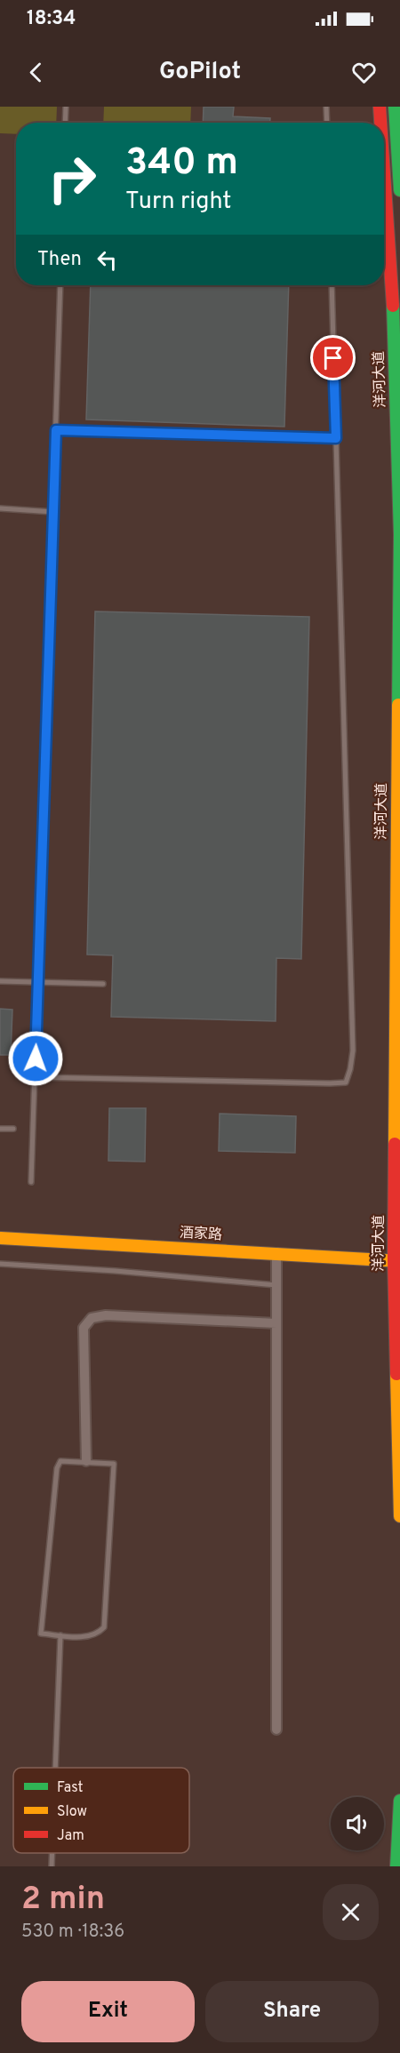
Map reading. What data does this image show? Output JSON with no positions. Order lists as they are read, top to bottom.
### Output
{
  "streets": {
    "main road": ["洋河大道", "酒家路"]
  },
  "crossings": [
    ["洋河大道", "酒家路"]
  ],
  "legend": ["Fast", "Slow", "Jam"],
  "page": {
    "status": "18:34",
    "header": "GoPilot",
    "turn": ["340 m", "Turn right"],
    "then": "Then",
    "heading": ["2 min", "530 m · 18:36"],
    "buttons": ["Exit", "Share"]
  }
}
